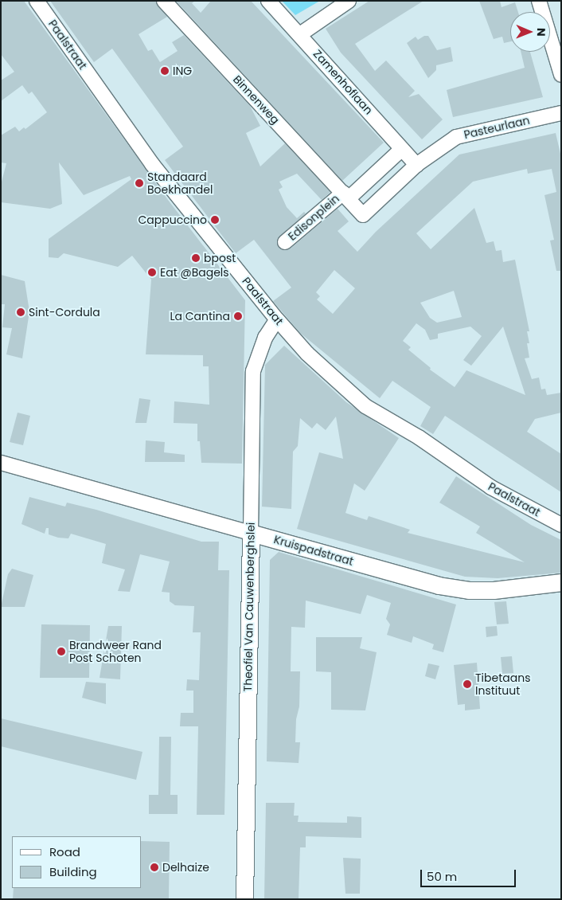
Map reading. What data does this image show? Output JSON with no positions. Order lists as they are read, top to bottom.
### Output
{
  "streets": {
    "street": [
      "Paalstraat",
      "Zamenhoflaan",
      "Binnenweg",
      "Pasteurlaan",
      "Edisonplein",
      "Kruispadstraat",
      "Theofiel Van Cauwenberghslei"
    ]
  },
  "crossings": [
    ["Paalstraat", "Theofiel Van Cauwenberghslei"],
    ["Zamenhoflaan", "Pasteurlaan"],
    ["Zamenhoflaan", "Edisonplein"],
    ["Binnenweg", "Edisonplein"],
    ["Pasteurlaan", "Edisonplein"],
    ["Kruispadstraat", "Theofiel Van Cauwenberghslei"]
  ],
  "places": [
    "ING",
    "Standaard Boekhandel",
    "Cappuccino",
    "bpost",
    "Eat @Bagels",
    "Sint-Cordula",
    "La Cantina",
    "Brandweer Rand Post Schoten",
    "Tibetaans Instituut",
    "Delhaize"
  ],
  "legend": ["Road", "Building"],
  "scale_bar": "50 m",
  "north": "right"
}
